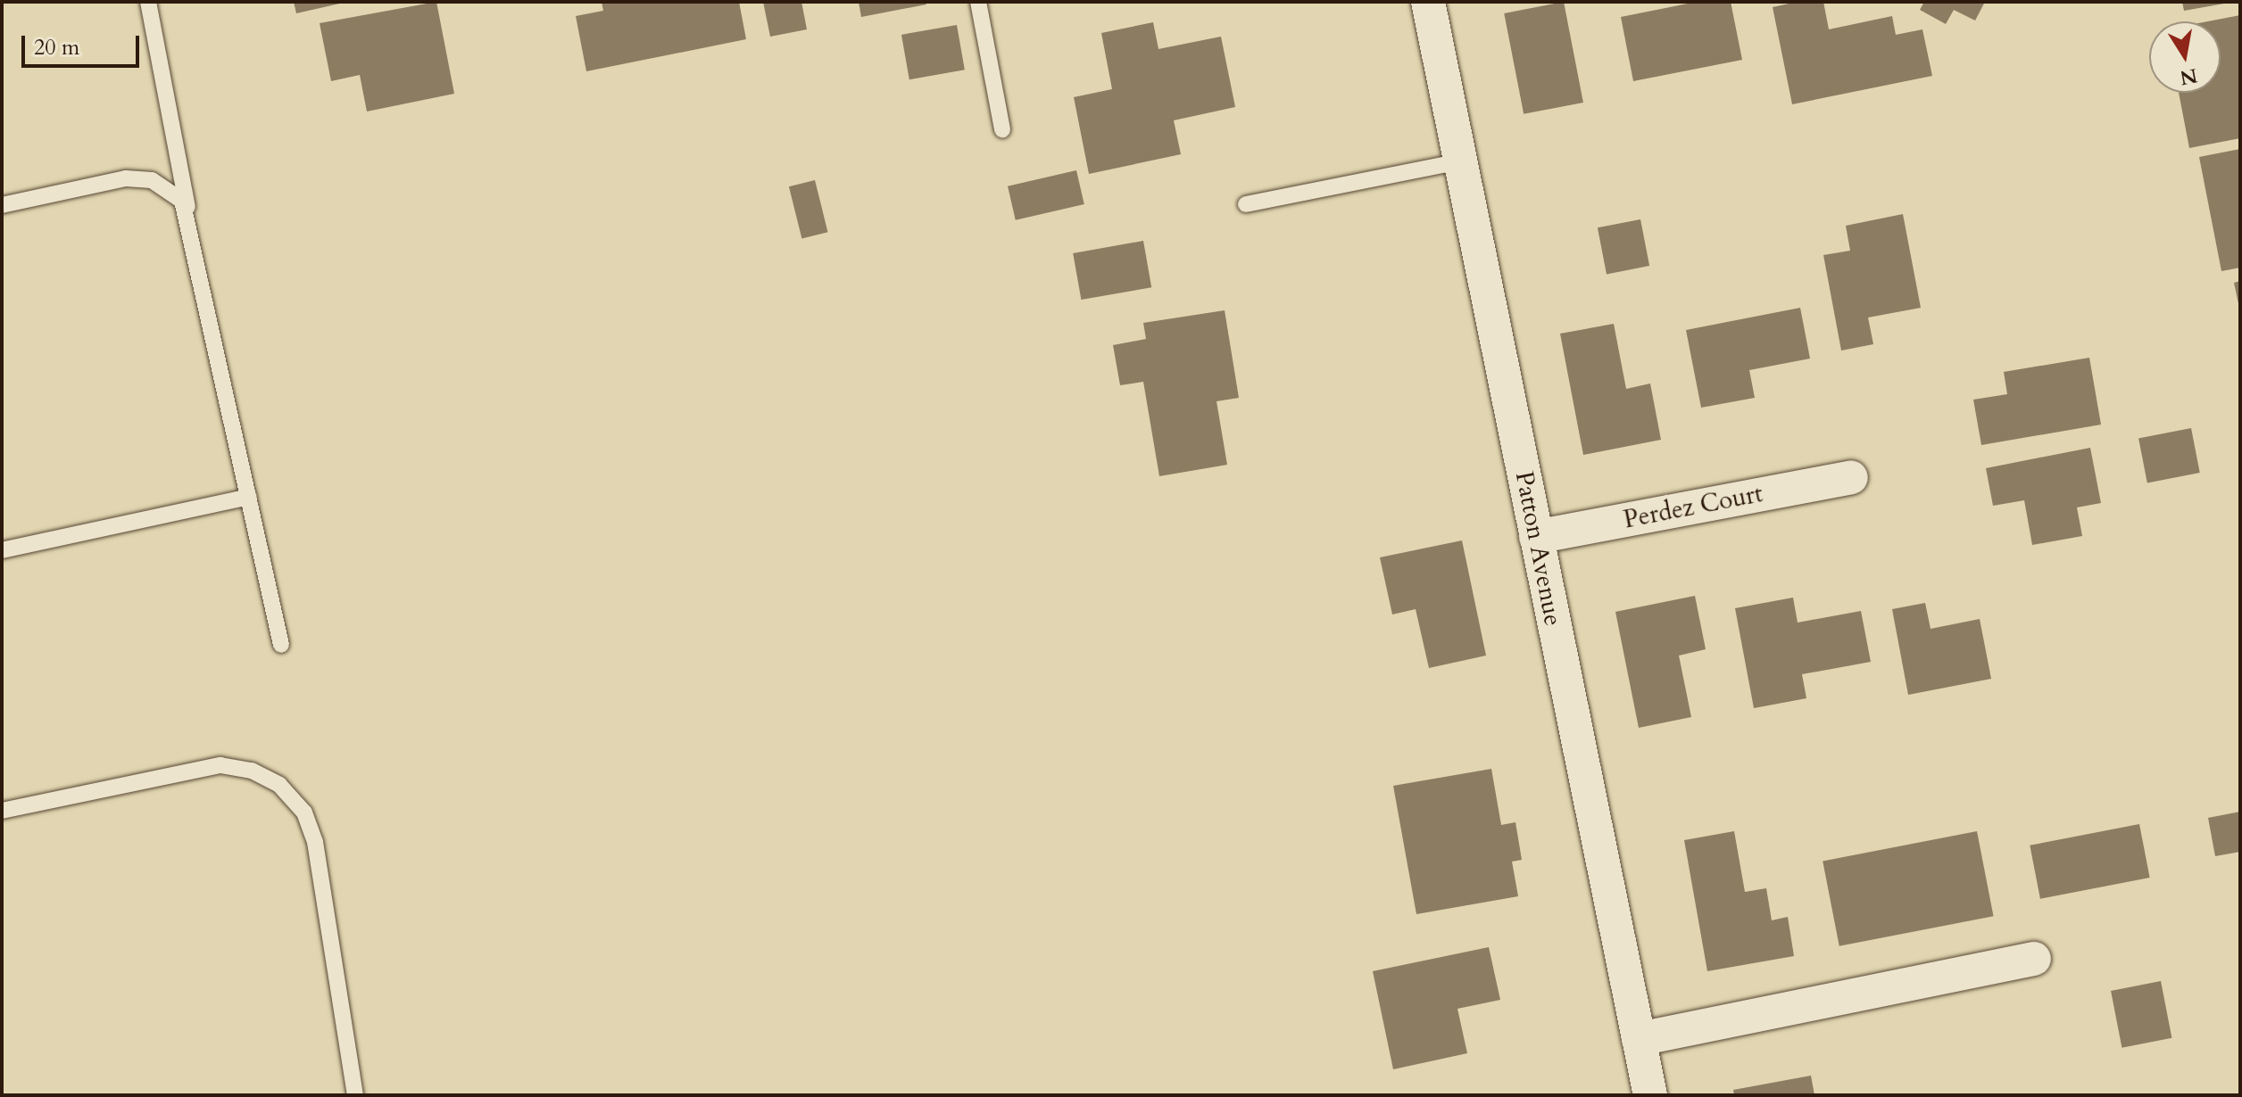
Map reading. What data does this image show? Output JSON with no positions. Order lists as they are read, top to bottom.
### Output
{
  "streets": {
    "street": ["Perdez Court", "Patton Avenue"]
  },
  "crossings": [
    ["Perdez Court", "Patton Avenue"]
  ],
  "scale_bar": "20 m",
  "north": "bottom"
}
